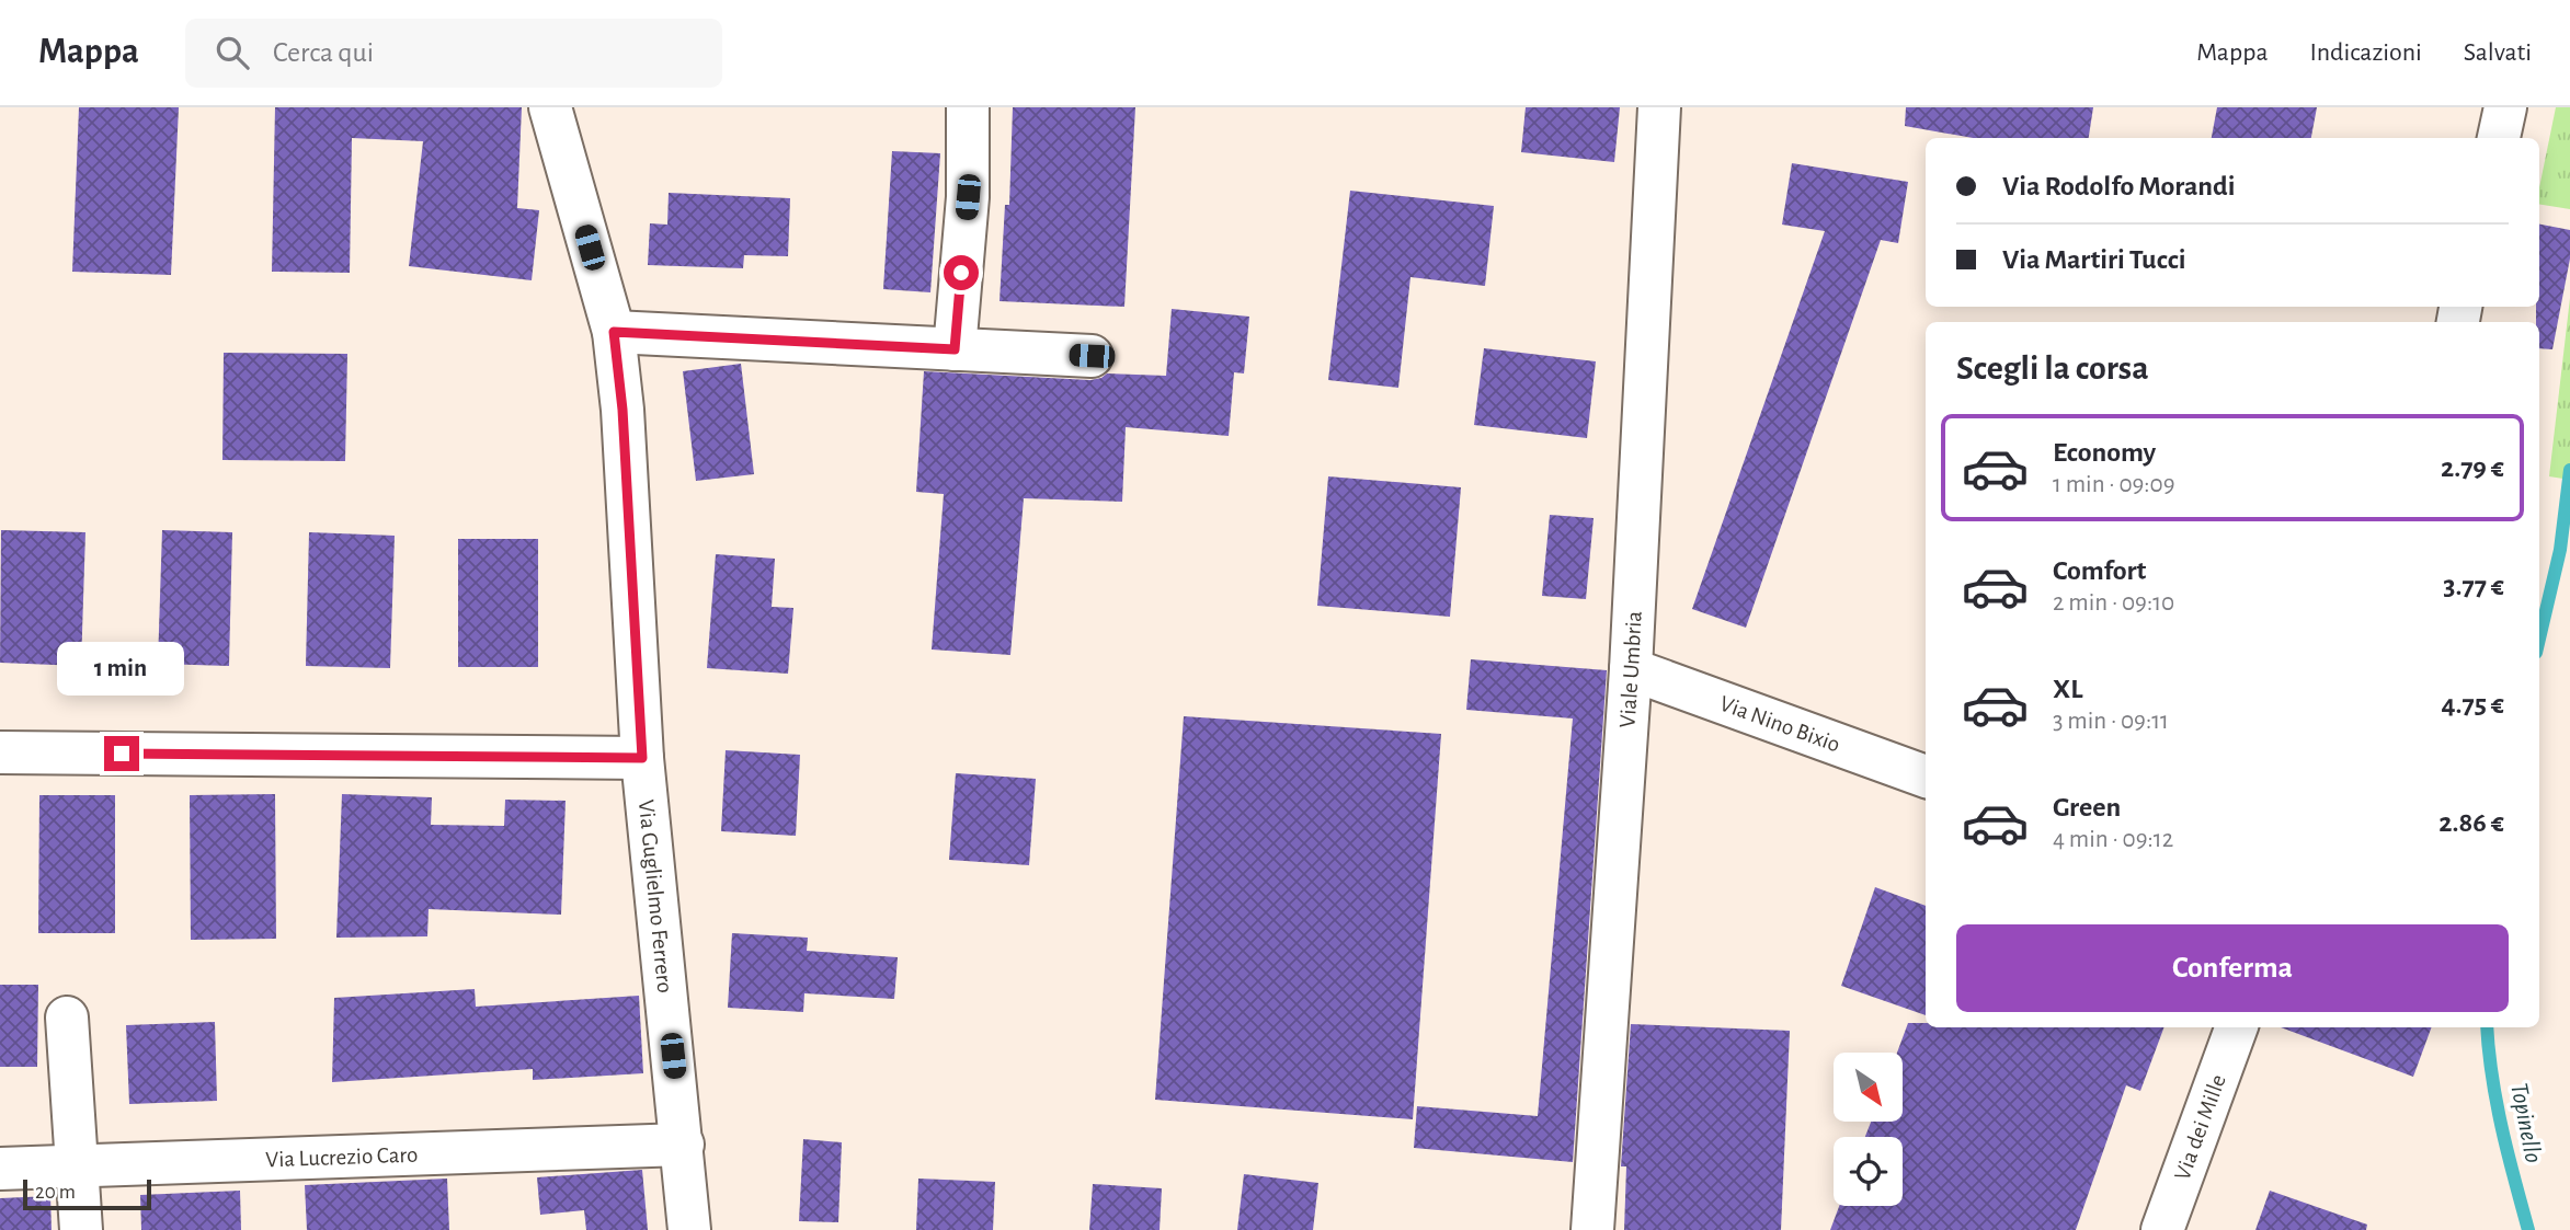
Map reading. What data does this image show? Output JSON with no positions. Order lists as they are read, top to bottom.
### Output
{
  "streets": {
    "street": [
      "Viale Umbria",
      "Via Nino Bixio",
      "Via Guglielmo Ferrero",
      "Via dei Mille",
      "Via Lucrezio Caro"
    ]
  },
  "crossings": [
    ["Viale Umbria", "Via Nino Bixio"],
    ["Via Guglielmo Ferrero", "Via Lucrezio Caro"]
  ],
  "water": ["Topinello"],
  "scale_bar": "20 m",
  "north": "bottom right",
  "page": {
    "header": "Mappa",
    "search": "Cerca qui",
    "nav": ["Mappa", "Indicazioni", "Salvati"],
    "banner": ["Via Rodolfo Morandi", "Via Martiri Tucci"],
    "heading": "Scegli la corsa",
    "list": [
      {
        "name": "Economy",
        "note": "1 min · 09:09",
        "value": "2.79 €"
      },
      {
        "name": "Comfort",
        "note": "2 min · 09:10",
        "value": "3.77 €"
      },
      {
        "name": "XL",
        "note": "3 min · 09:11",
        "value": "4.75 €"
      },
      {
        "name": "Green",
        "note": "4 min · 09:12",
        "value": "2.86 €"
      }
    ],
    "bubble": "1 min",
    "buttons": "Conferma",
    "scale": "20 m"
  }
}
